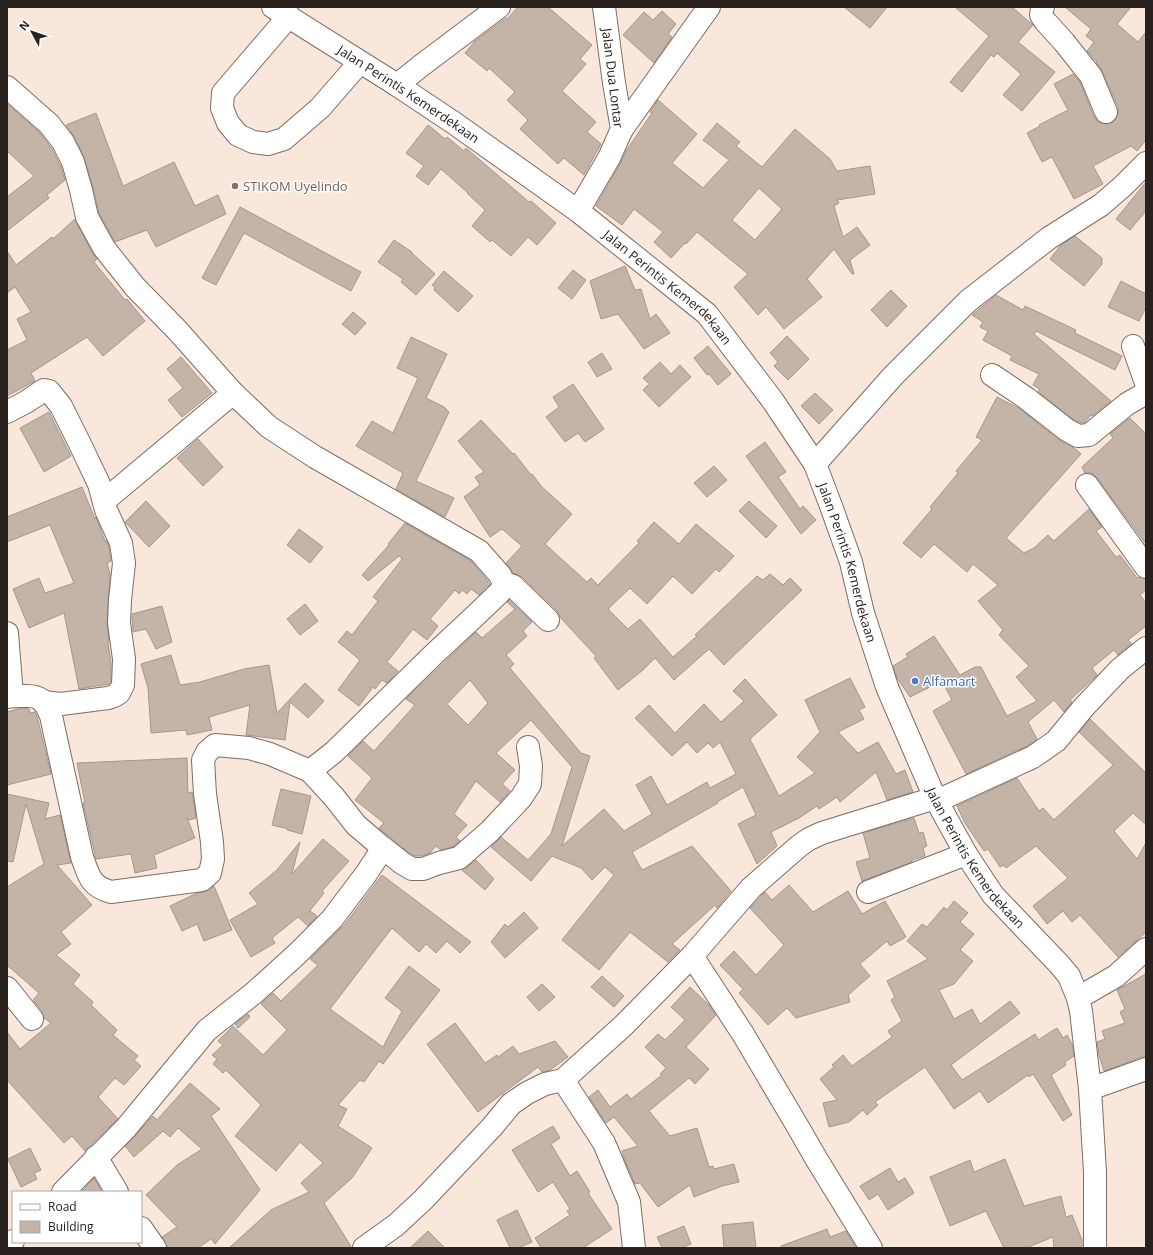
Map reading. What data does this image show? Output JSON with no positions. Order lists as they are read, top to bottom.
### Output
{
  "streets": {
    "street": ["Jalan Dua Lontar", "Jalan Perintis Kemerdekaan"]
  },
  "crossings": [
    ["Jalan Dua Lontar", "Jalan Perintis Kemerdekaan"]
  ],
  "places": ["STIKOM Uyelindo", "Alfamart"],
  "legend": ["Road", "Building"],
  "north": "top left"
}
